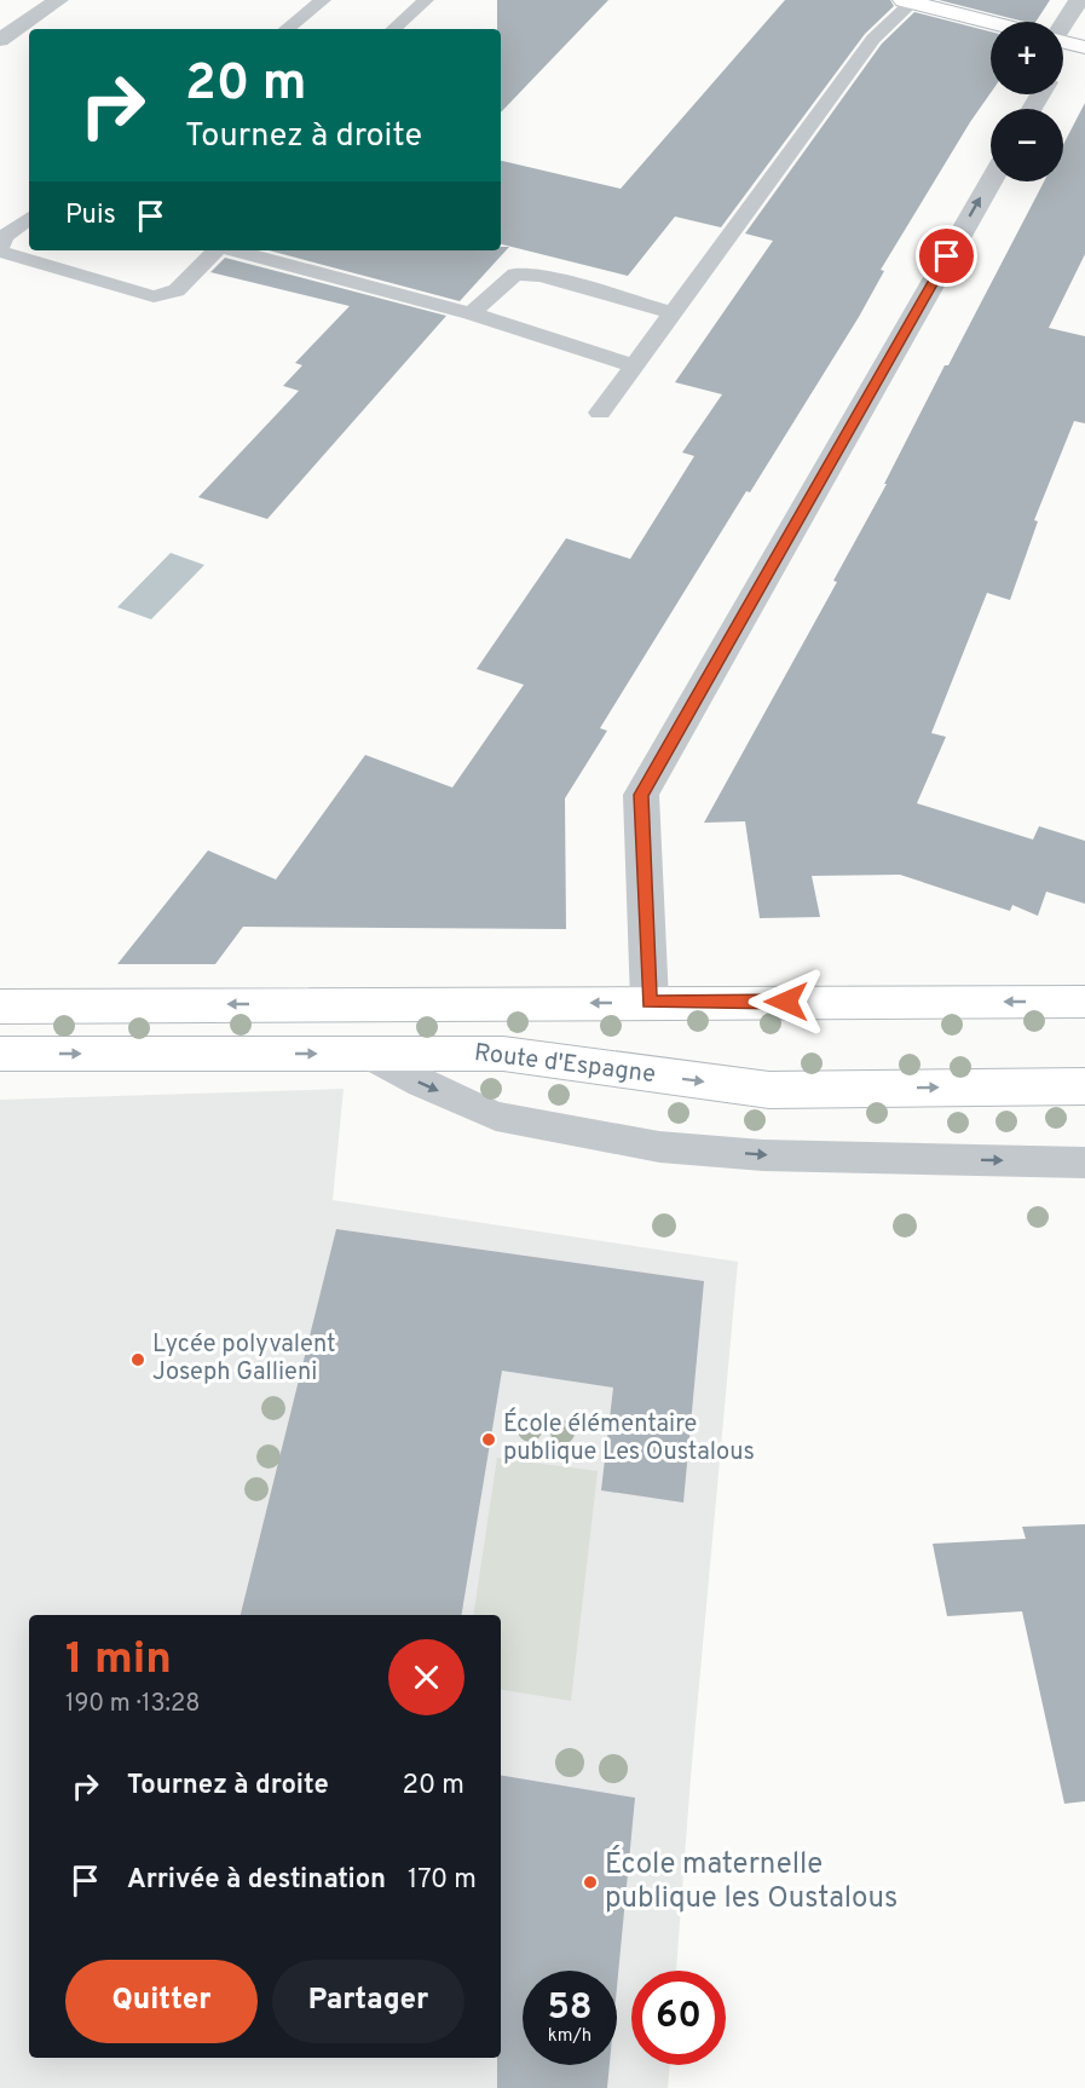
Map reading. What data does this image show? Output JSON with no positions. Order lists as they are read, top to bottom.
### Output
{
  "streets": {
    "main road": ["Route d'Espagne"]
  },
  "places": ["Lycée polyvalent Joseph Gallieni", "École élémentaire publique Les Oustalous", "École maternelle publique les Oustalous"],
  "page": {
    "map_buttons": ["+", "−"],
    "turn": ["20 m", "Tournez à droite"],
    "then": "Puis",
    "heading": ["1 min", "190 m · 13:28"],
    "list": [
      {
        "name": "Tournez à droite",
        "value": "20 m"
      },
      {
        "name": "Arrivée à destination",
        "value": "170 m"
      }
    ],
    "buttons": ["Quitter", "Partager"],
    "speed": "58 km/h",
    "limit": "60"
  }
}
